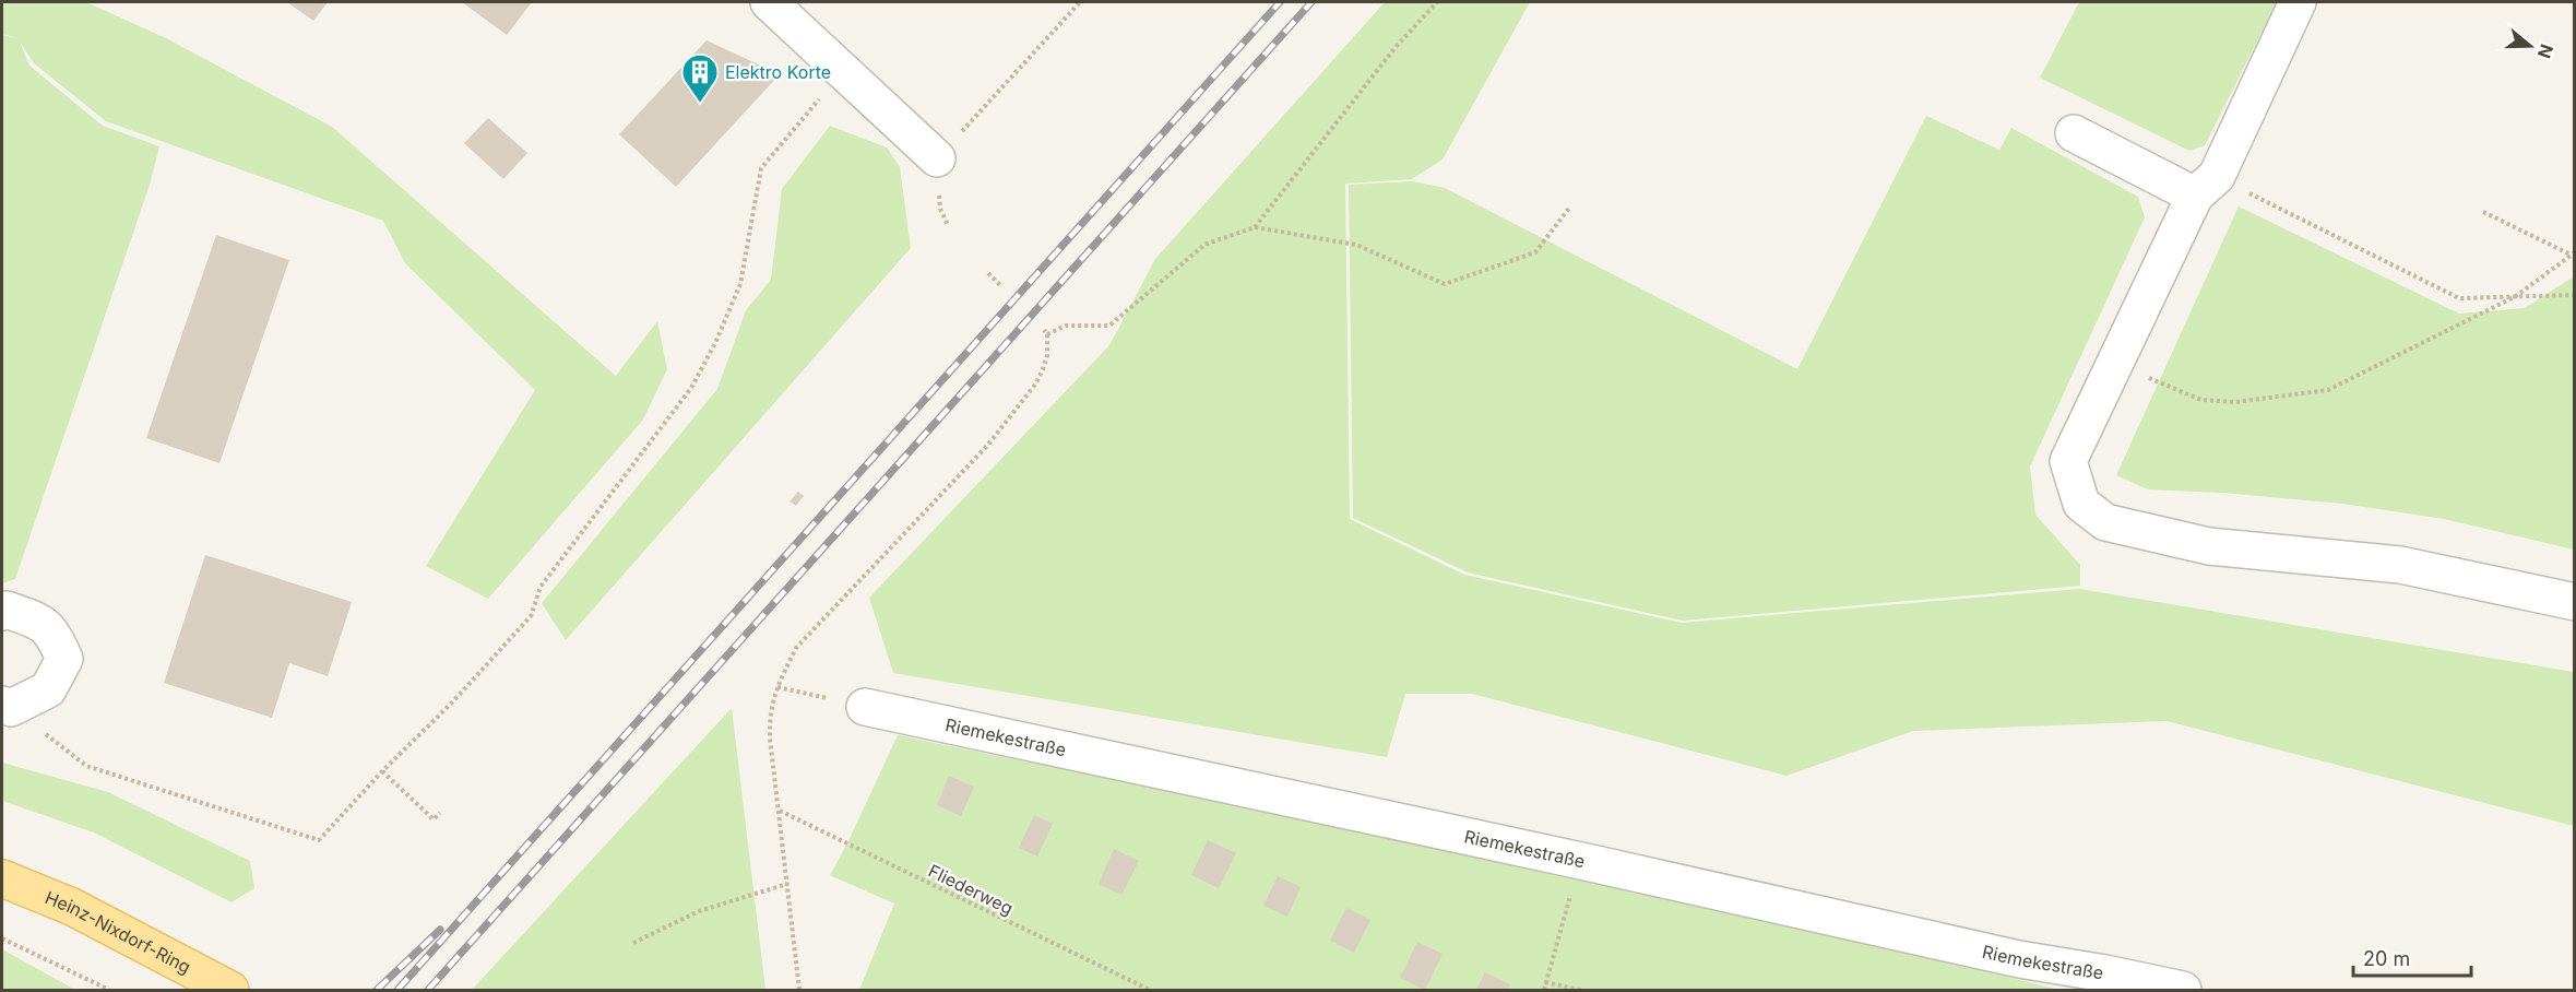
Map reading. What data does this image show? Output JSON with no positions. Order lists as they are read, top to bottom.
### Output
{
  "streets": {
    "main road": ["Heinz-Nixdorf-Ring"],
    "street": ["Riemekestraße"],
    "path": ["Fliederweg"]
  },
  "places": {
    "building": ["Elektro Korte"]
  },
  "scale_bar": "20 m",
  "north": "right"
}
